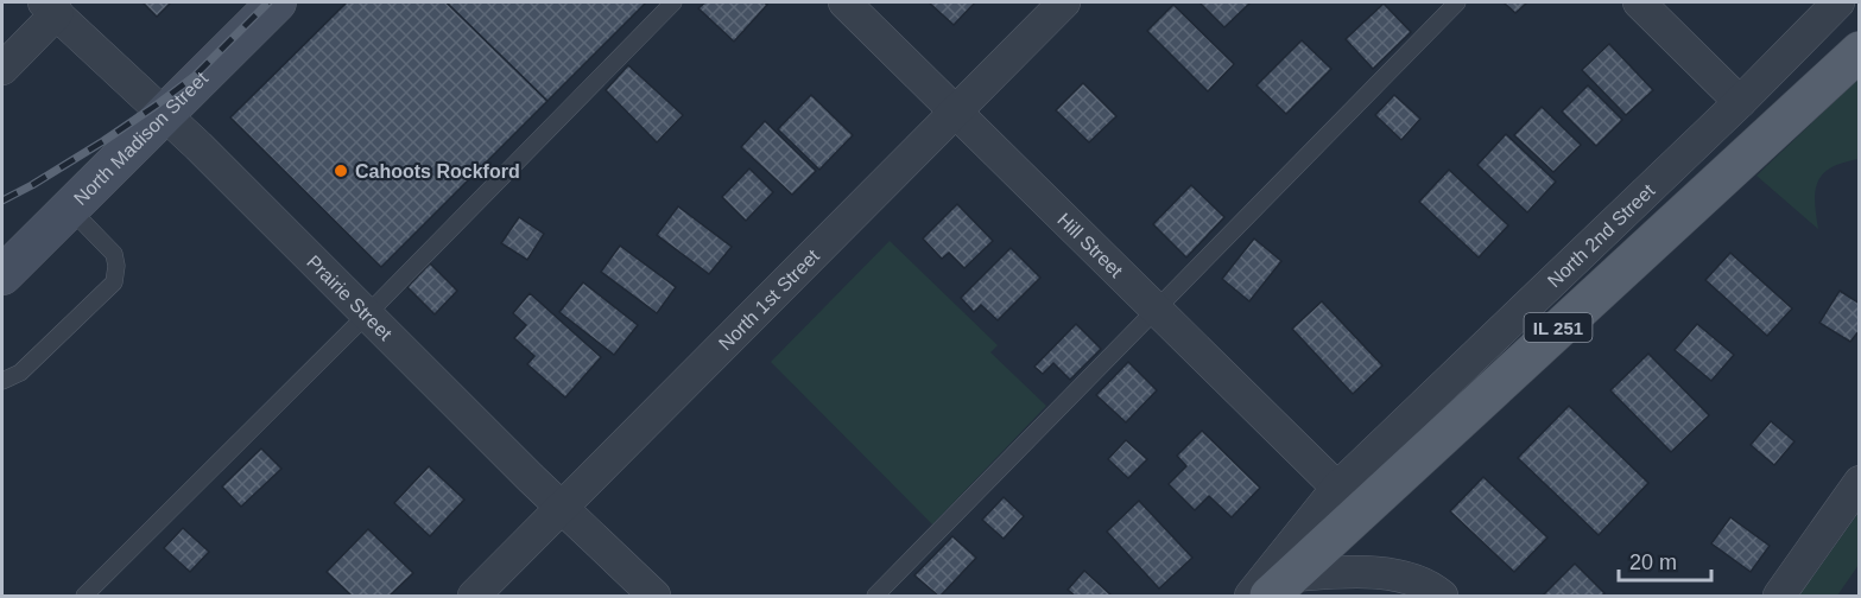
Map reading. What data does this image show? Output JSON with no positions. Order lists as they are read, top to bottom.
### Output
{
  "streets": {
    "main road": ["North 2nd Street", "IL 251"],
    "street": [
      "North Madison Street",
      "Hill Street",
      "Prairie Street",
      "North 1st Street"
    ]
  },
  "crossings": [
    ["North Madison Street", "Prairie Street"],
    ["North 2nd Street", "Hill Street"],
    ["Hill Street", "North 1st Street"],
    ["Prairie Street", "North 1st Street"]
  ],
  "places": ["Cahoots Rockford"],
  "scale_bar": "20 m"
}
